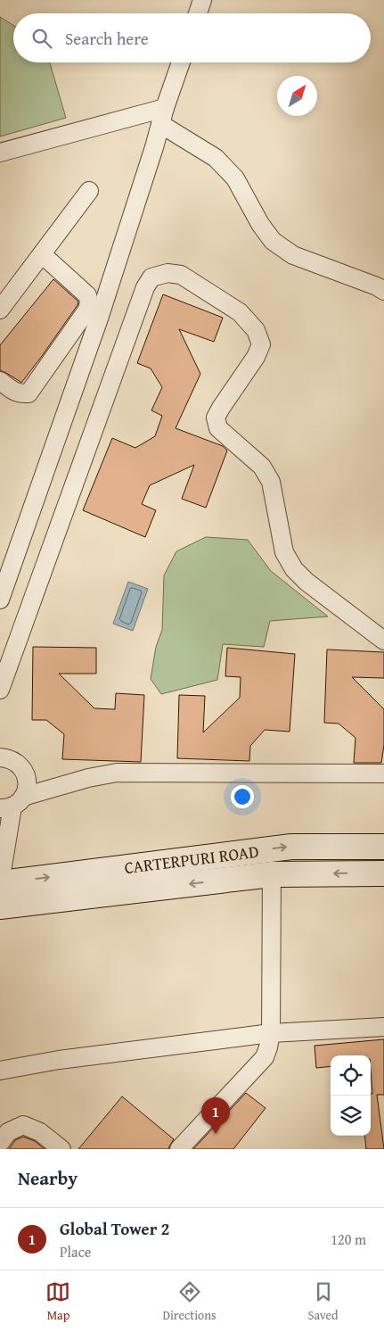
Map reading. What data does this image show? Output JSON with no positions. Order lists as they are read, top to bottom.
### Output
{
  "streets": {
    "main road": ["CARTERPURI ROAD"]
  },
  "north": "top right",
  "page": {
    "search": "Search here",
    "pins": "1",
    "heading": "Nearby",
    "list": [
      {
        "mark": "1",
        "name": "Global Tower 2",
        "note": "Place",
        "value": "120 m"
      }
    ],
    "nav": ["Map", "Directions", "Saved"]
  }
}
